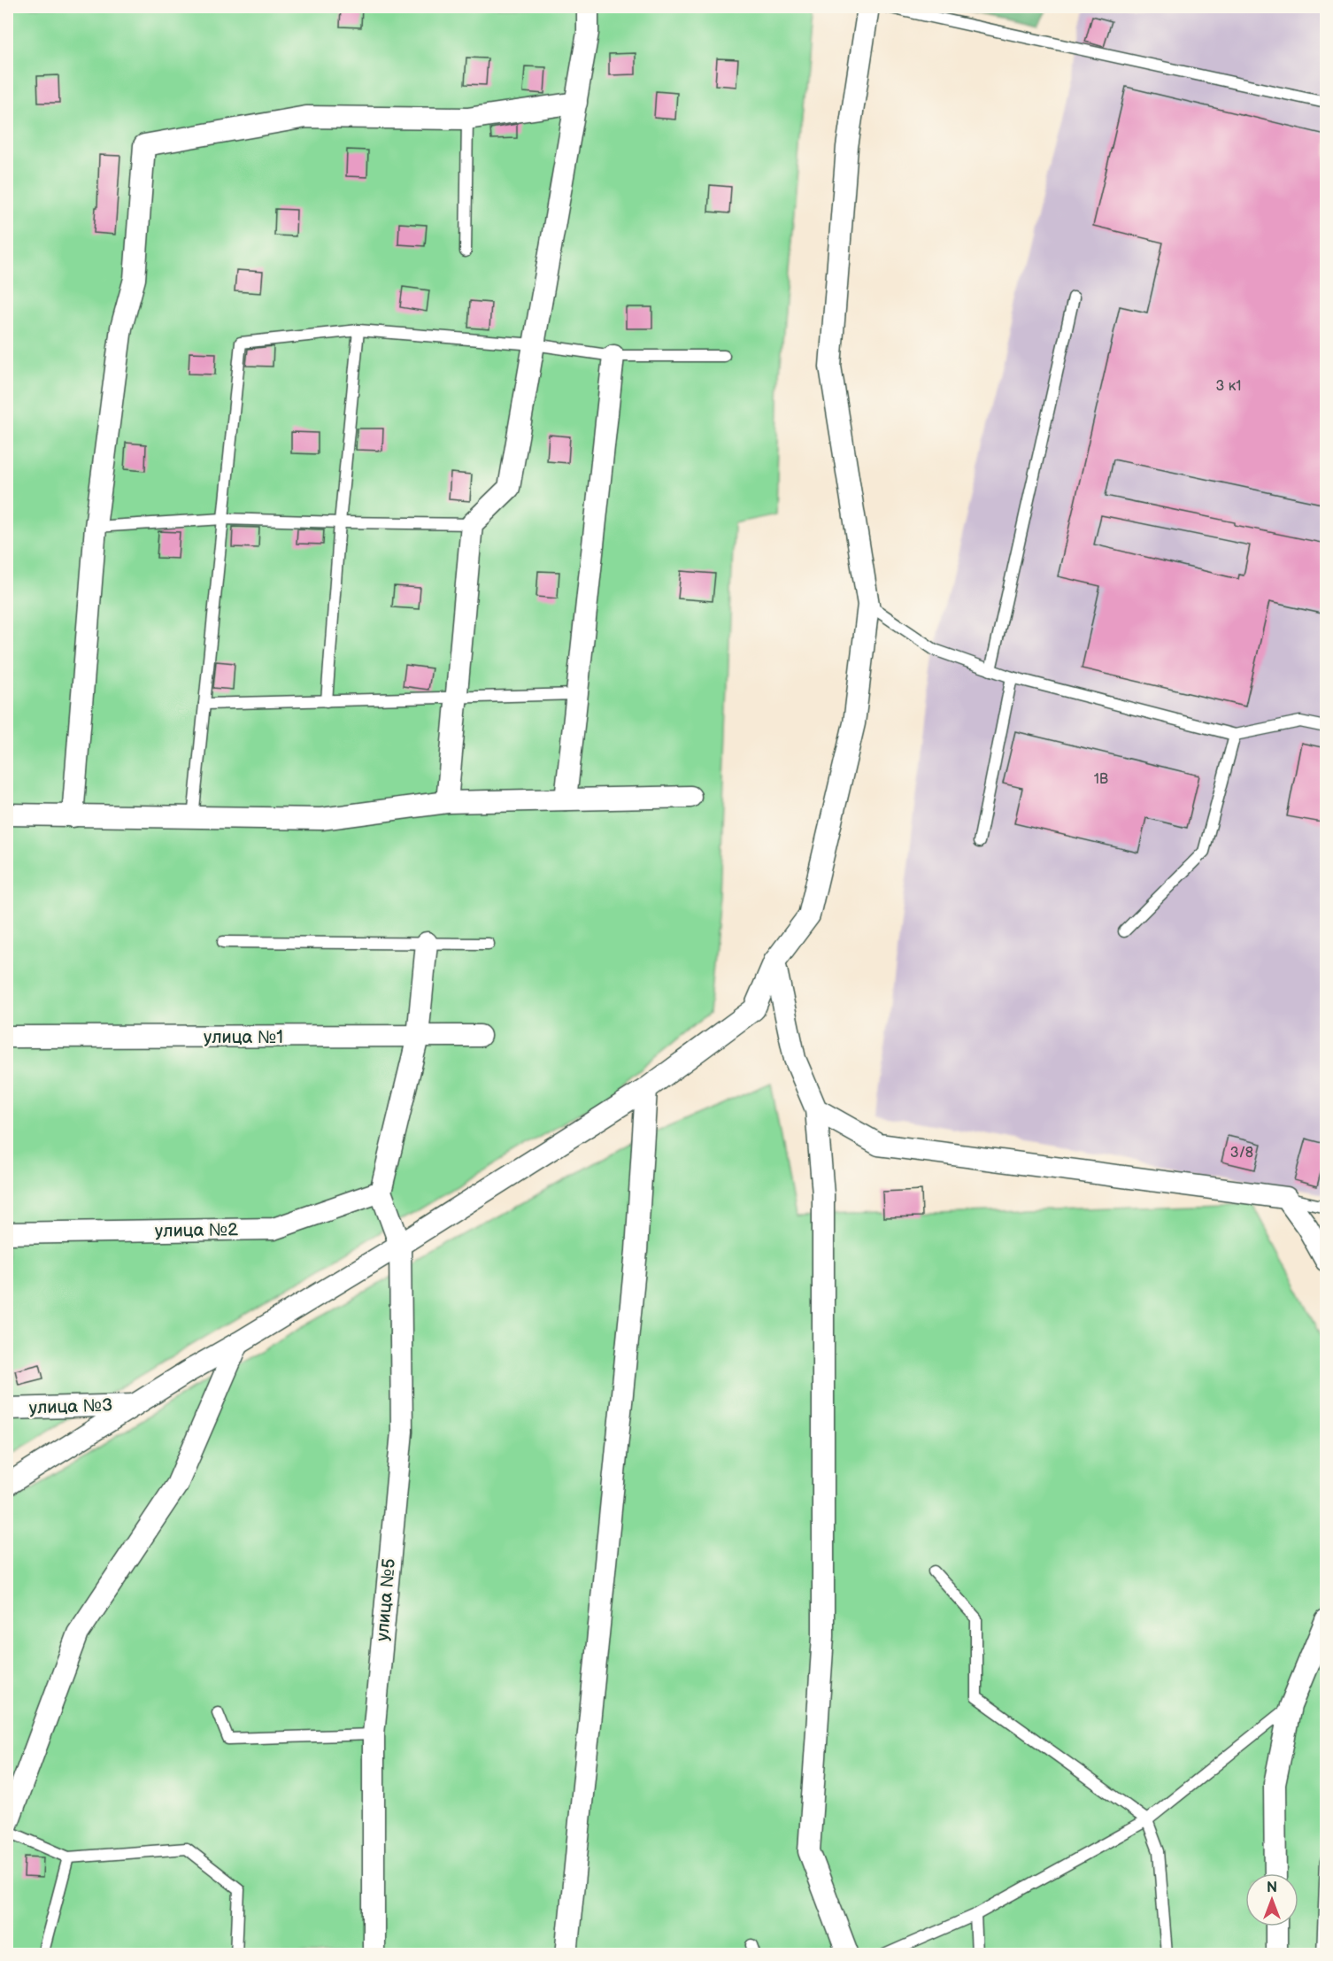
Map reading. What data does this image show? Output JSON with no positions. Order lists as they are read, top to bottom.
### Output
{
  "streets": {
    "street": [
      "улица №1",
      "улица №2",
      "улица №3",
      "улица №5"
    ]
  },
  "house_numbers": ["3 к1", "1В", "3/8"],
  "north": "top"
}
